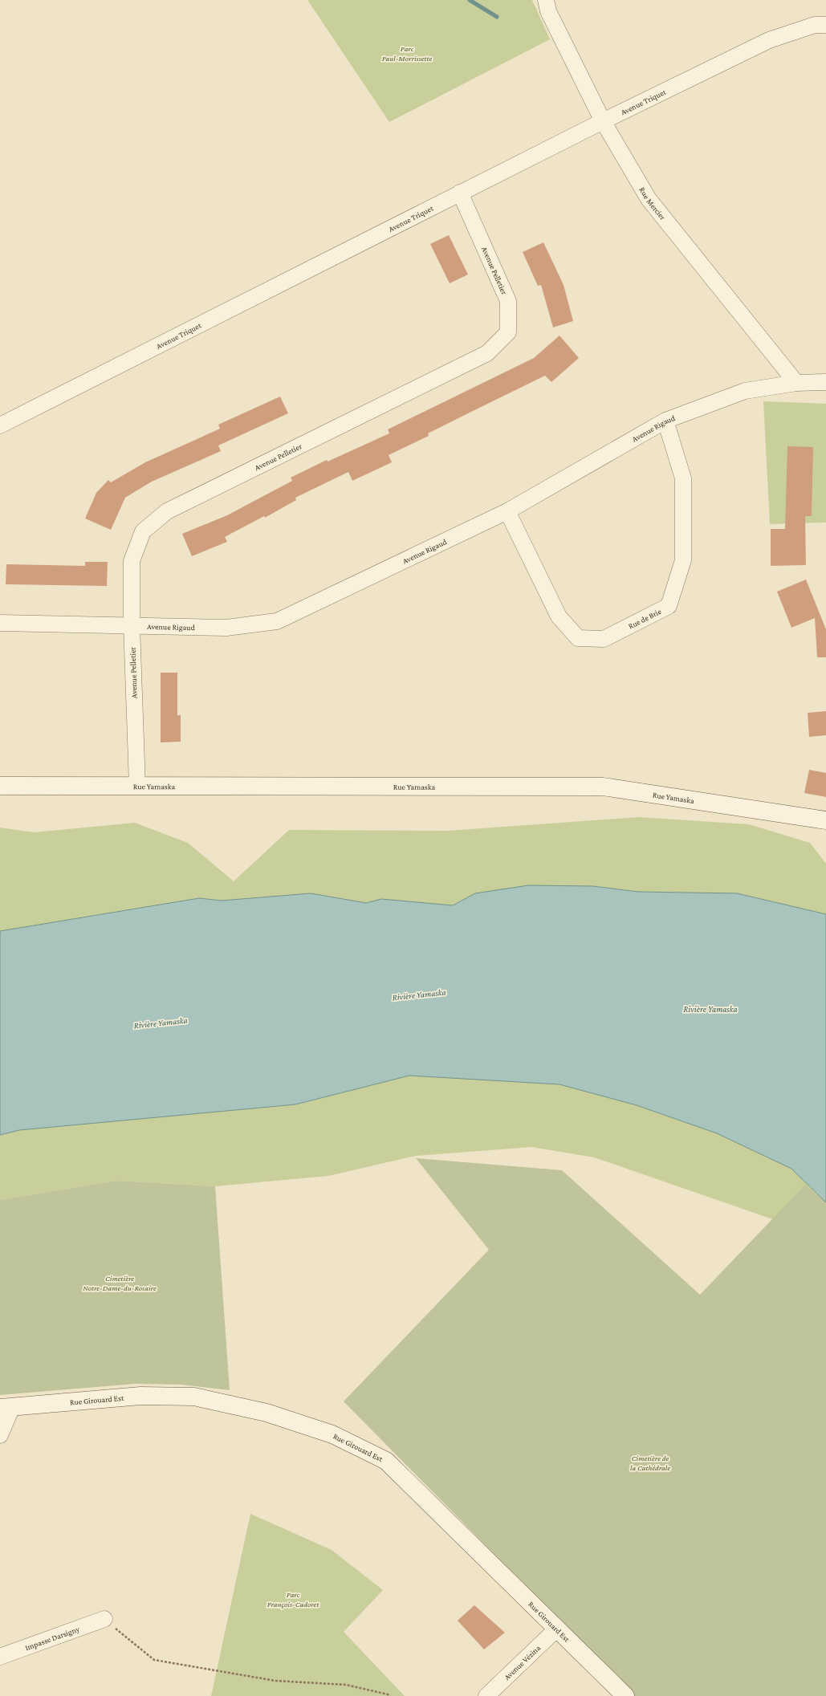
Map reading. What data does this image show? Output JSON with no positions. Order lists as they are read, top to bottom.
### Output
{
  "streets": {
    "street": [
      "Avenue Triquet",
      "Rue Mercier",
      "Avenue Pelletier",
      "Avenue Rigaud",
      "Rue de Brie",
      "Rue Yamaska",
      "Rue Girouard Est",
      "Impasse Darsigny",
      "Avenue Vézina"
    ]
  },
  "crossings": [
    ["Avenue Triquet", "Rue Mercier"],
    ["Avenue Triquet", "Avenue Pelletier"],
    ["Rue Mercier", "Avenue Rigaud"],
    ["Avenue Pelletier", "Avenue Rigaud"],
    ["Avenue Pelletier", "Rue Yamaska"],
    ["Avenue Rigaud", "Rue de Brie"],
    ["Rue Girouard Est", "Avenue Vézina"]
  ],
  "water": ["Rivière Yamaska"],
  "parks": [
    "Parc Paul-Morrissette",
    "Cimetière Notre-Dame-du-Rosaire",
    "Cimetière de la Cathédrale",
    "Parc François-Cadoret"
  ]
}
